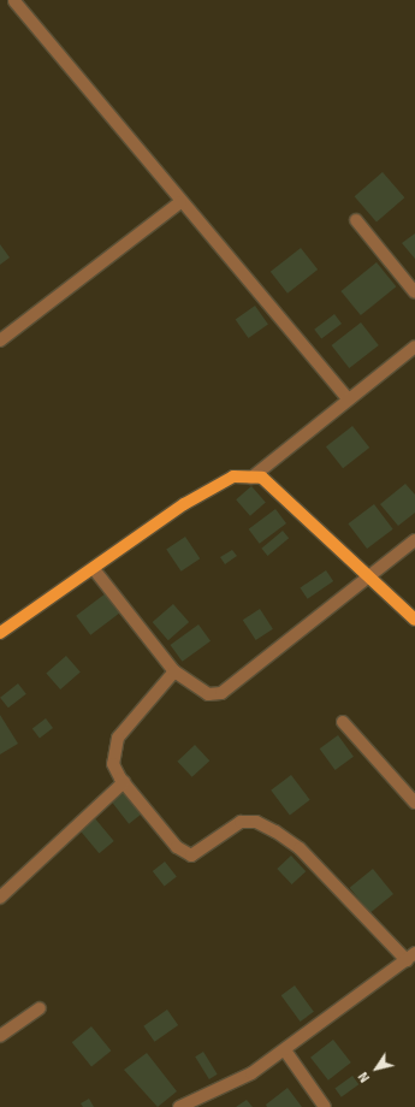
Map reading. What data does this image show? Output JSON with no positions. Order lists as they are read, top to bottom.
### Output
{
  "north": "bottom left"
}
